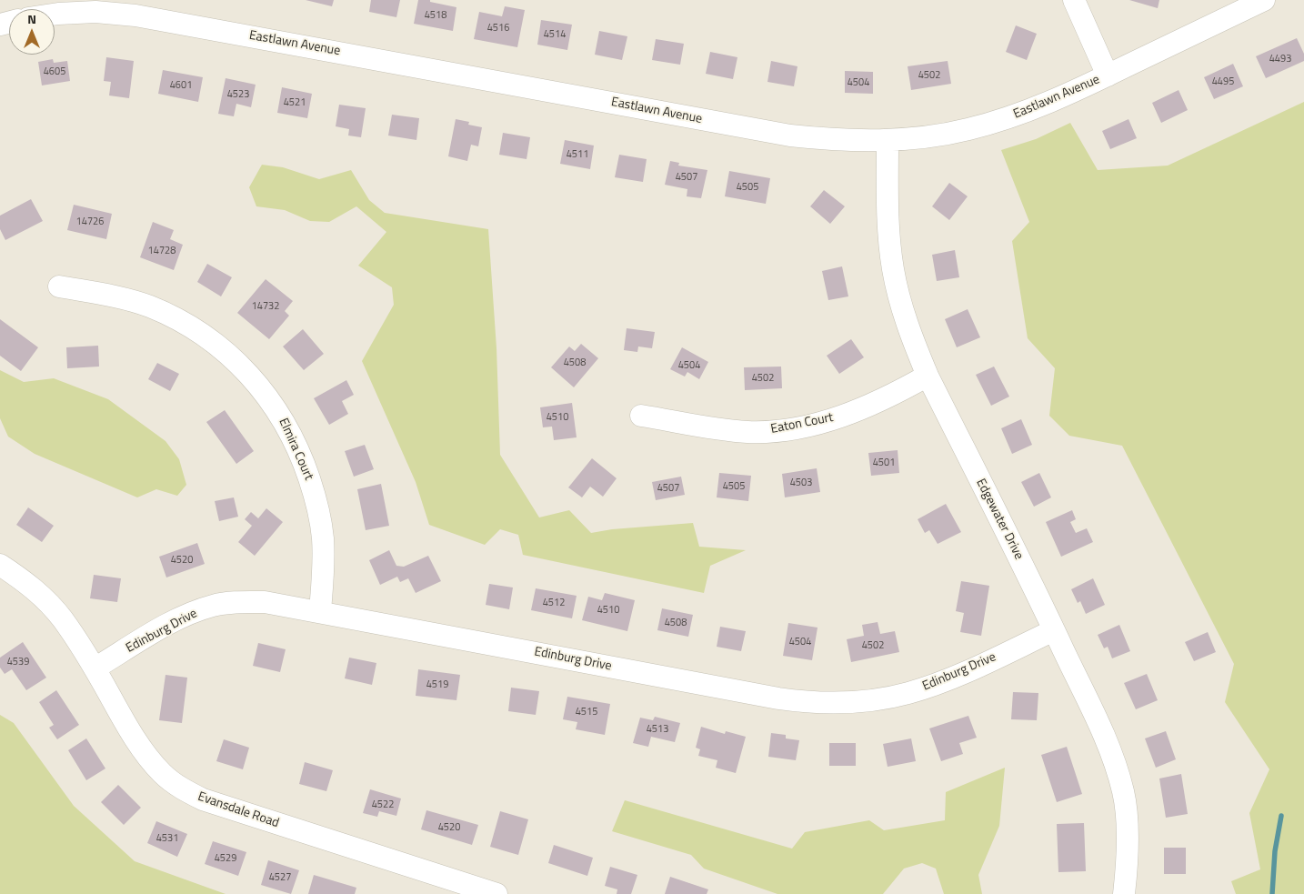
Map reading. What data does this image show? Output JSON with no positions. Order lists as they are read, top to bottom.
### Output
{
  "streets": {
    "street": [
      "Eastlawn Avenue",
      "Eaton Court",
      "Elmira Court",
      "Edgewater Drive",
      "Edinburg Drive",
      "Evansdale Road"
    ]
  },
  "crossings": [
    ["Eastlawn Avenue", "Edgewater Drive"],
    ["Eaton Court", "Edgewater Drive"],
    ["Elmira Court", "Edinburg Drive"],
    ["Edgewater Drive", "Edinburg Drive"],
    ["Edinburg Drive", "Evansdale Road"]
  ],
  "house_numbers": [
    "4518",
    "4516",
    "4514",
    "4493",
    "4605",
    "4502",
    "4495",
    "4504",
    "4601",
    "4523",
    "4521",
    "4511",
    "4507",
    "4505",
    "14726",
    "14728",
    "14732",
    "4508",
    "4504",
    "4502",
    "4510",
    "4501",
    "4503",
    "4505",
    "4507",
    "4520",
    "4512",
    "4510",
    "4508",
    "4504",
    "4502",
    "4539",
    "4519",
    "4515",
    "4513",
    "4522",
    "4520",
    "4531",
    "4529",
    "4527"
  ],
  "north": "top"
}
